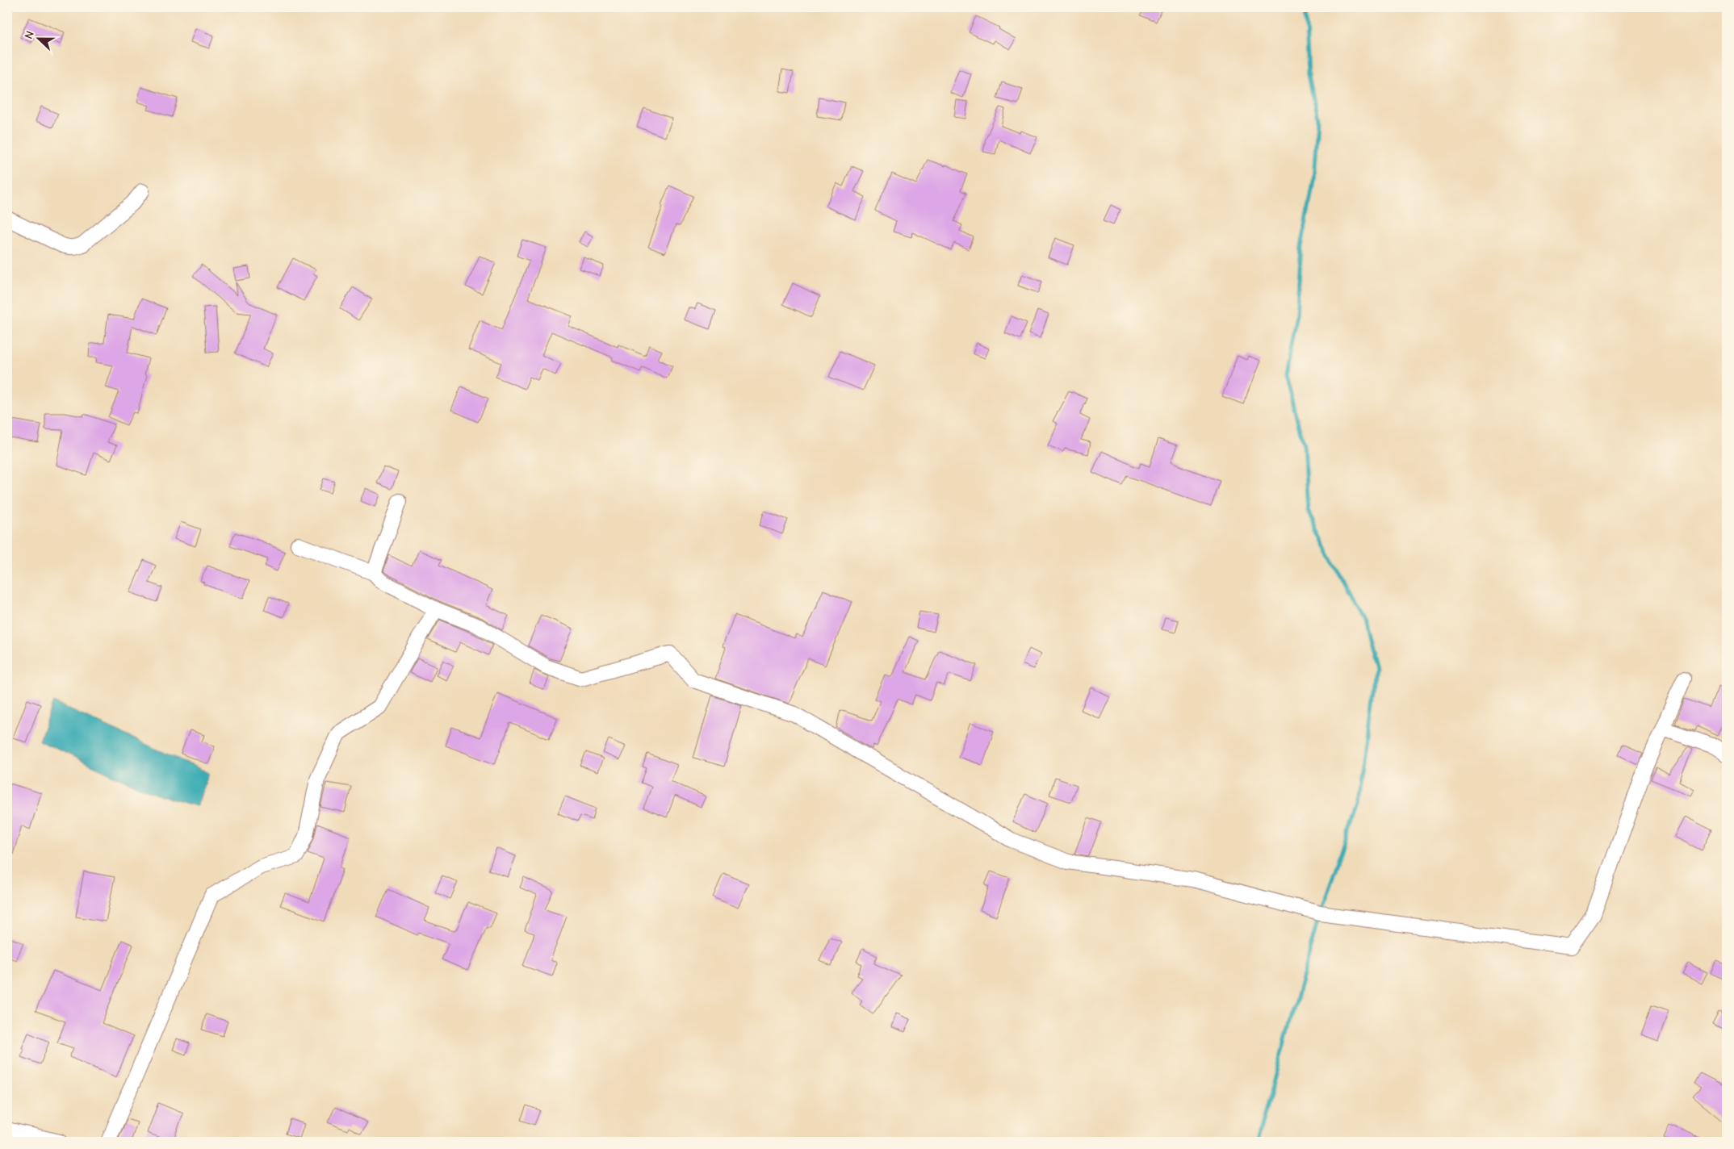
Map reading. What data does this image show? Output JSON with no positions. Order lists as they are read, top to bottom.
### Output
{
  "north": "left"
}
